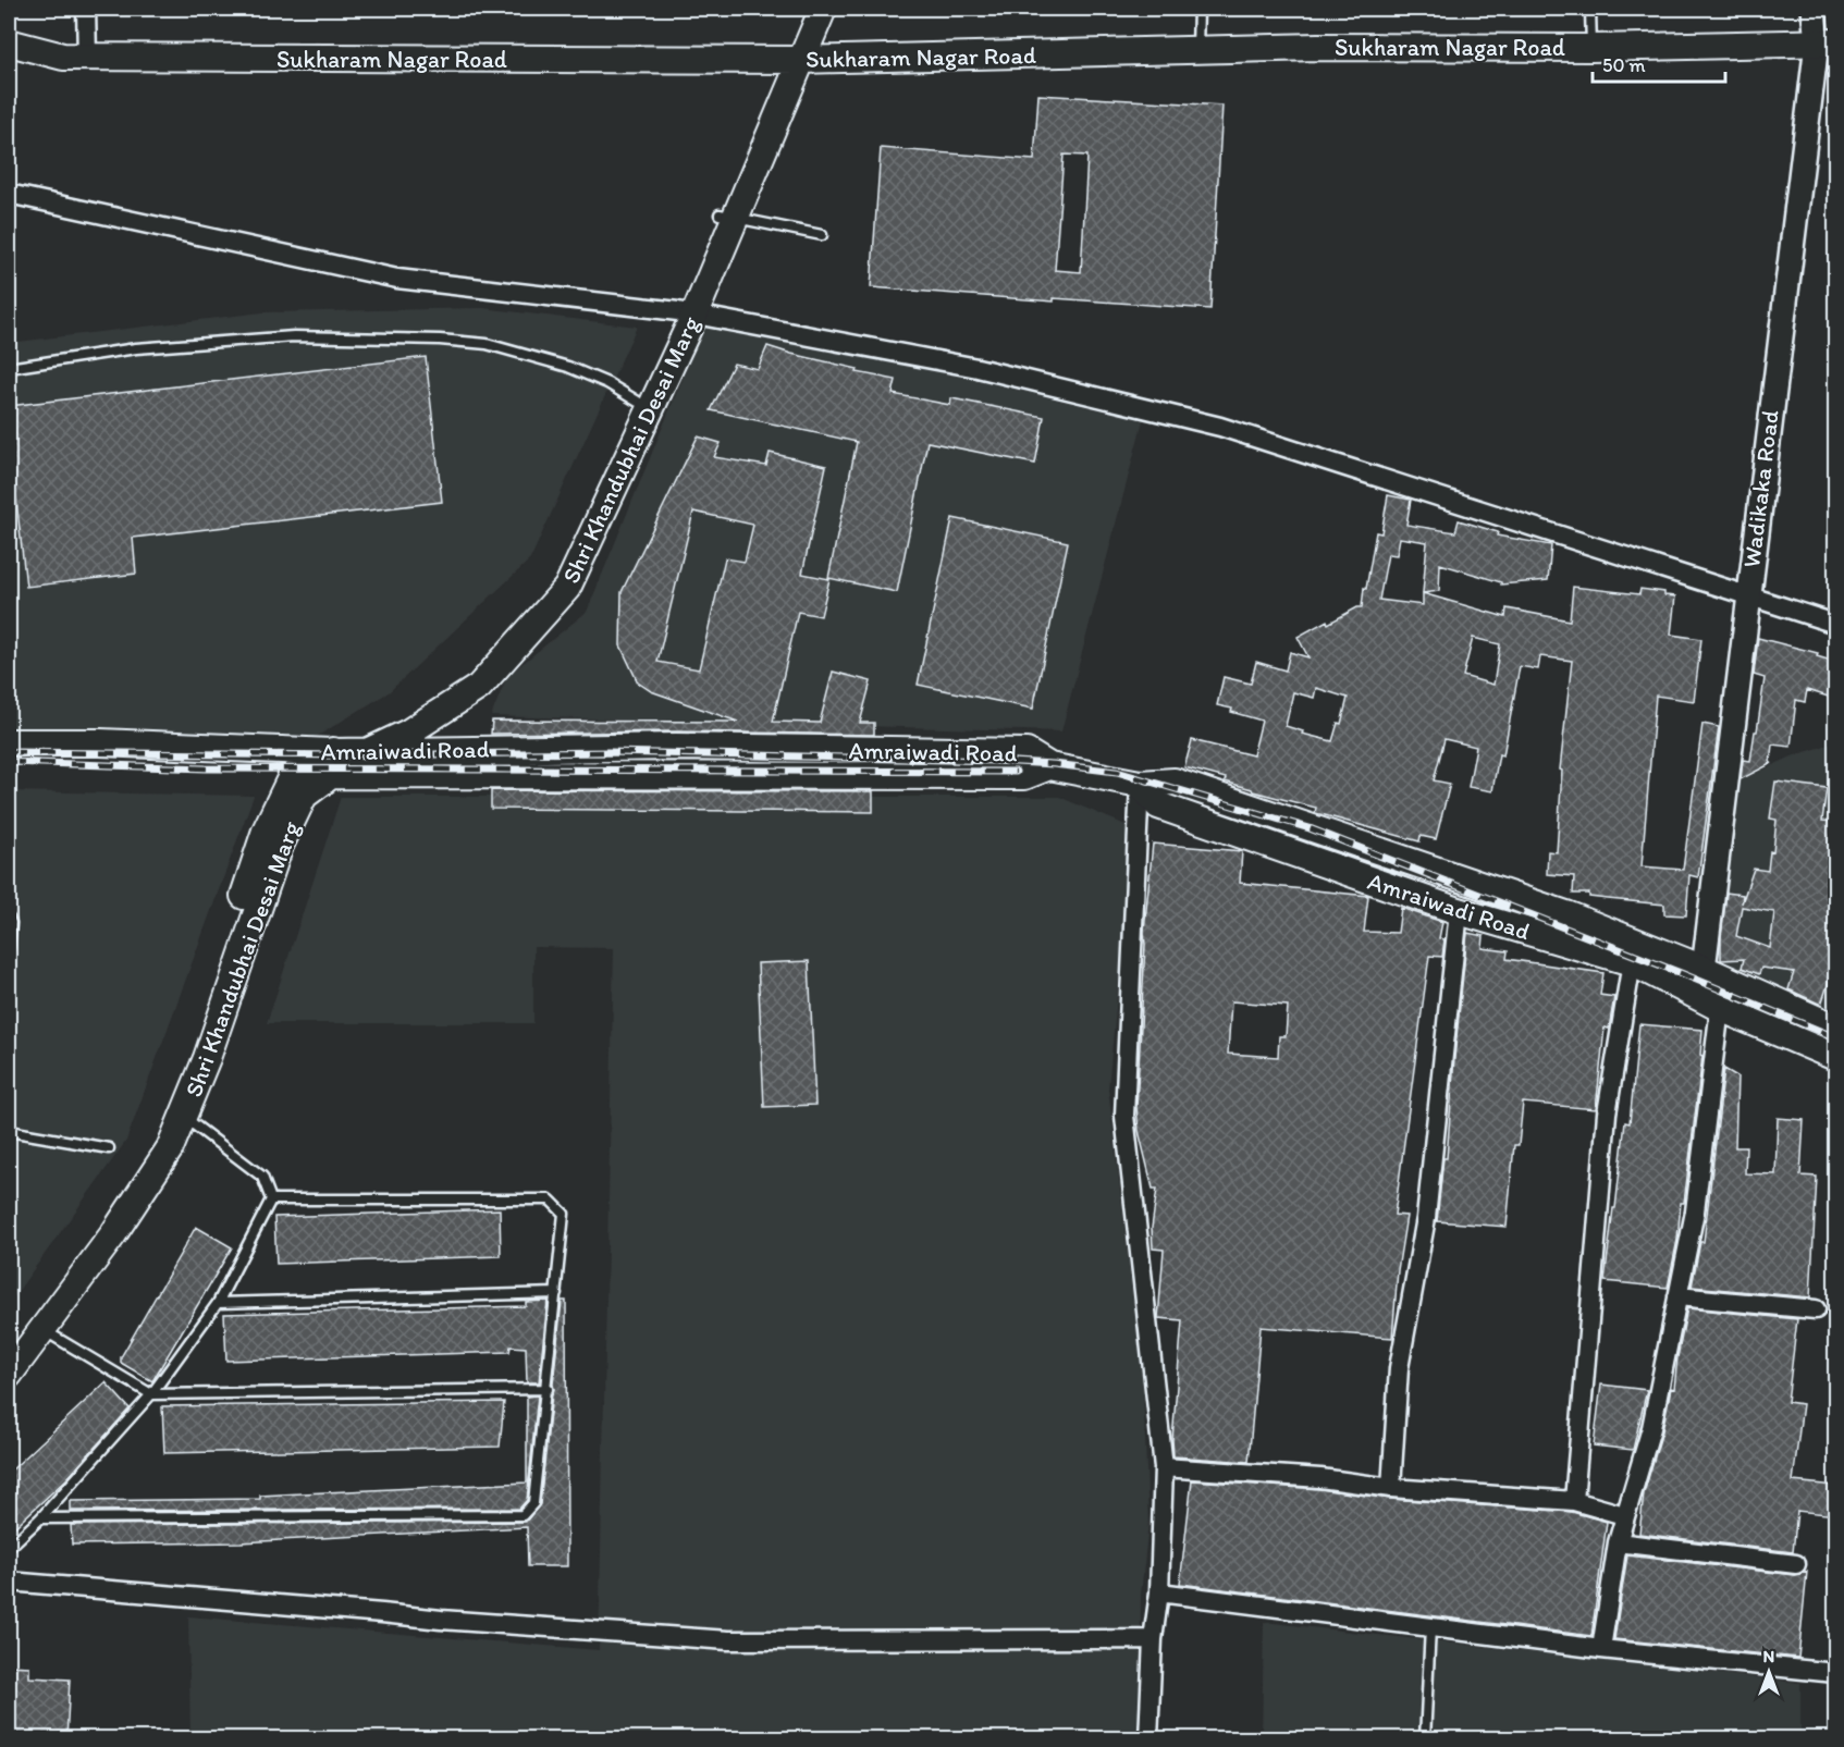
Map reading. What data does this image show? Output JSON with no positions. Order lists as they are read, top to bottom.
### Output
{
  "streets": {
    "main road": ["Sukharam Nagar Road", "Shri Khandubhai Desai Marg", "Amraiwadi Road"],
    "street": ["Wadikaka Road"]
  },
  "crossings": [
    ["Sukharam Nagar Road", "Shri Khandubhai Desai Marg"],
    ["Sukharam Nagar Road", "Wadikaka Road"],
    ["Shri Khandubhai Desai Marg", "Amraiwadi Road"]
  ],
  "scale_bar": "50 m",
  "north": "top"
}
